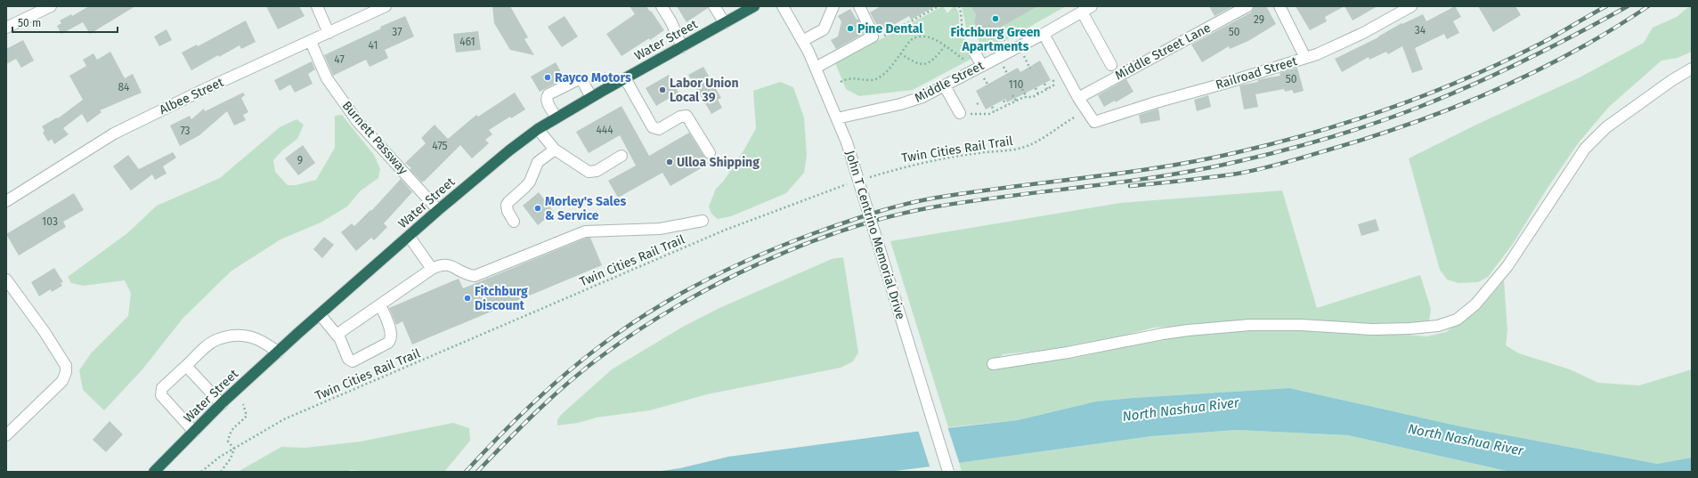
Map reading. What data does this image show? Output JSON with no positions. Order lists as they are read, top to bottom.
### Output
{
  "streets": {
    "highway": ["Water Street"],
    "street": [
      "Middle Street Lane",
      "Railroad Street",
      "Middle Street",
      "Albee Street",
      "Burnett Passway",
      "John T Centrino Memorial Drive"
    ],
    "path": ["Twin Cities Rail Trail"]
  },
  "crossings": [
    ["Water Street", "Burnett Passway"],
    ["Railroad Street", "Twin Cities Rail Trail"],
    ["Middle Street", "John T Centrino Memorial Drive"],
    ["Albee Street", "Burnett Passway"]
  ],
  "water": ["North Nashua River"],
  "places": [
    "Fitchburg Green Apartments",
    "Pine Dental",
    "Rayco Motors",
    "Labor Union Local 39",
    "Ulloa Shipping",
    "Morley's Sales & Service",
    "Fitchburg Discount"
  ],
  "house_numbers": [
    "29",
    "34",
    "37",
    "50",
    "461",
    "41",
    "47",
    "50",
    "110",
    "84",
    "444",
    "73",
    "475",
    "9",
    "103"
  ],
  "scale_bar": "50 m"
}
